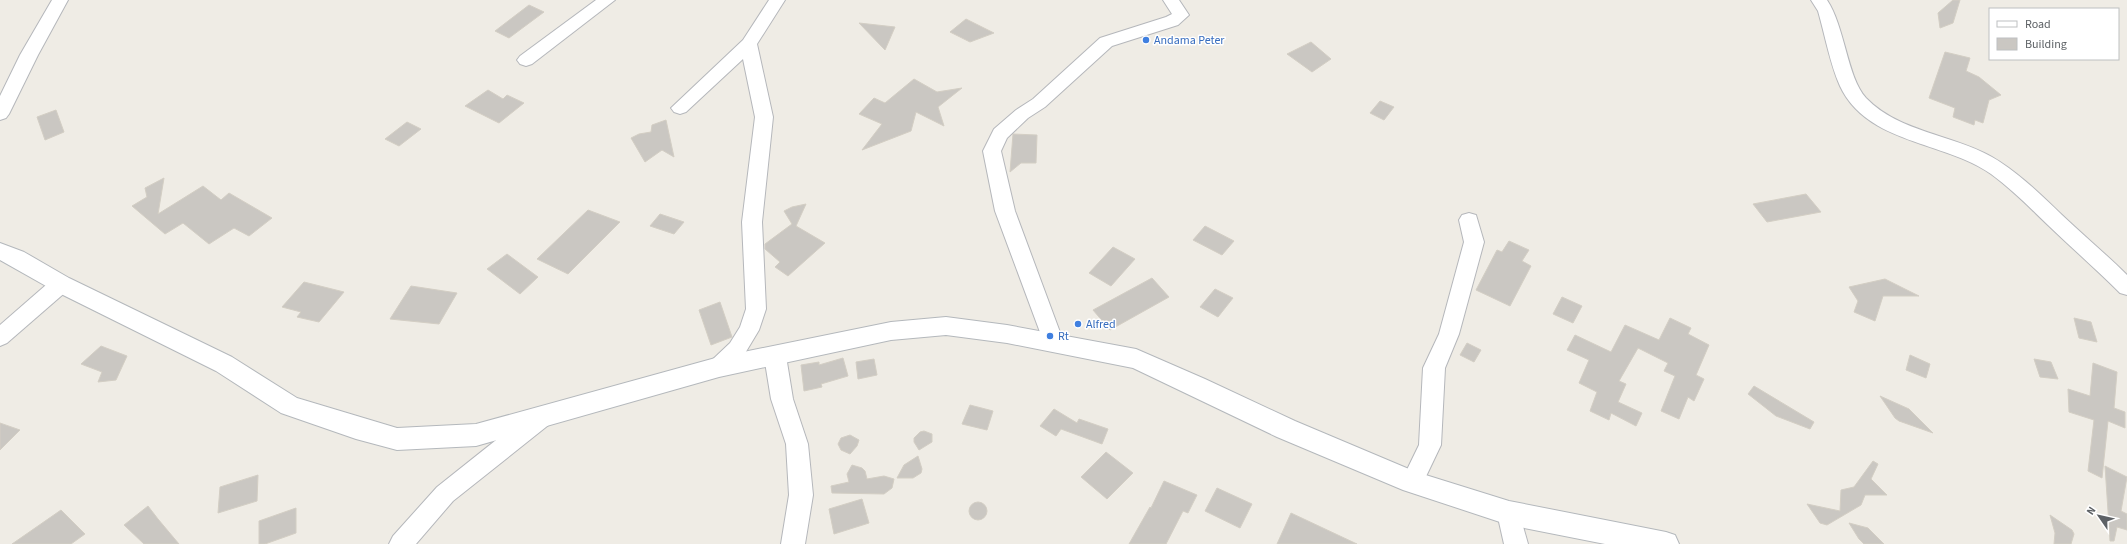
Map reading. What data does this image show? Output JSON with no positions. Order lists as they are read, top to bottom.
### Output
{
  "places": ["Andama Peter", "Alfred", "Rt"],
  "legend": ["Road", "Building"],
  "north": "top left"
}
